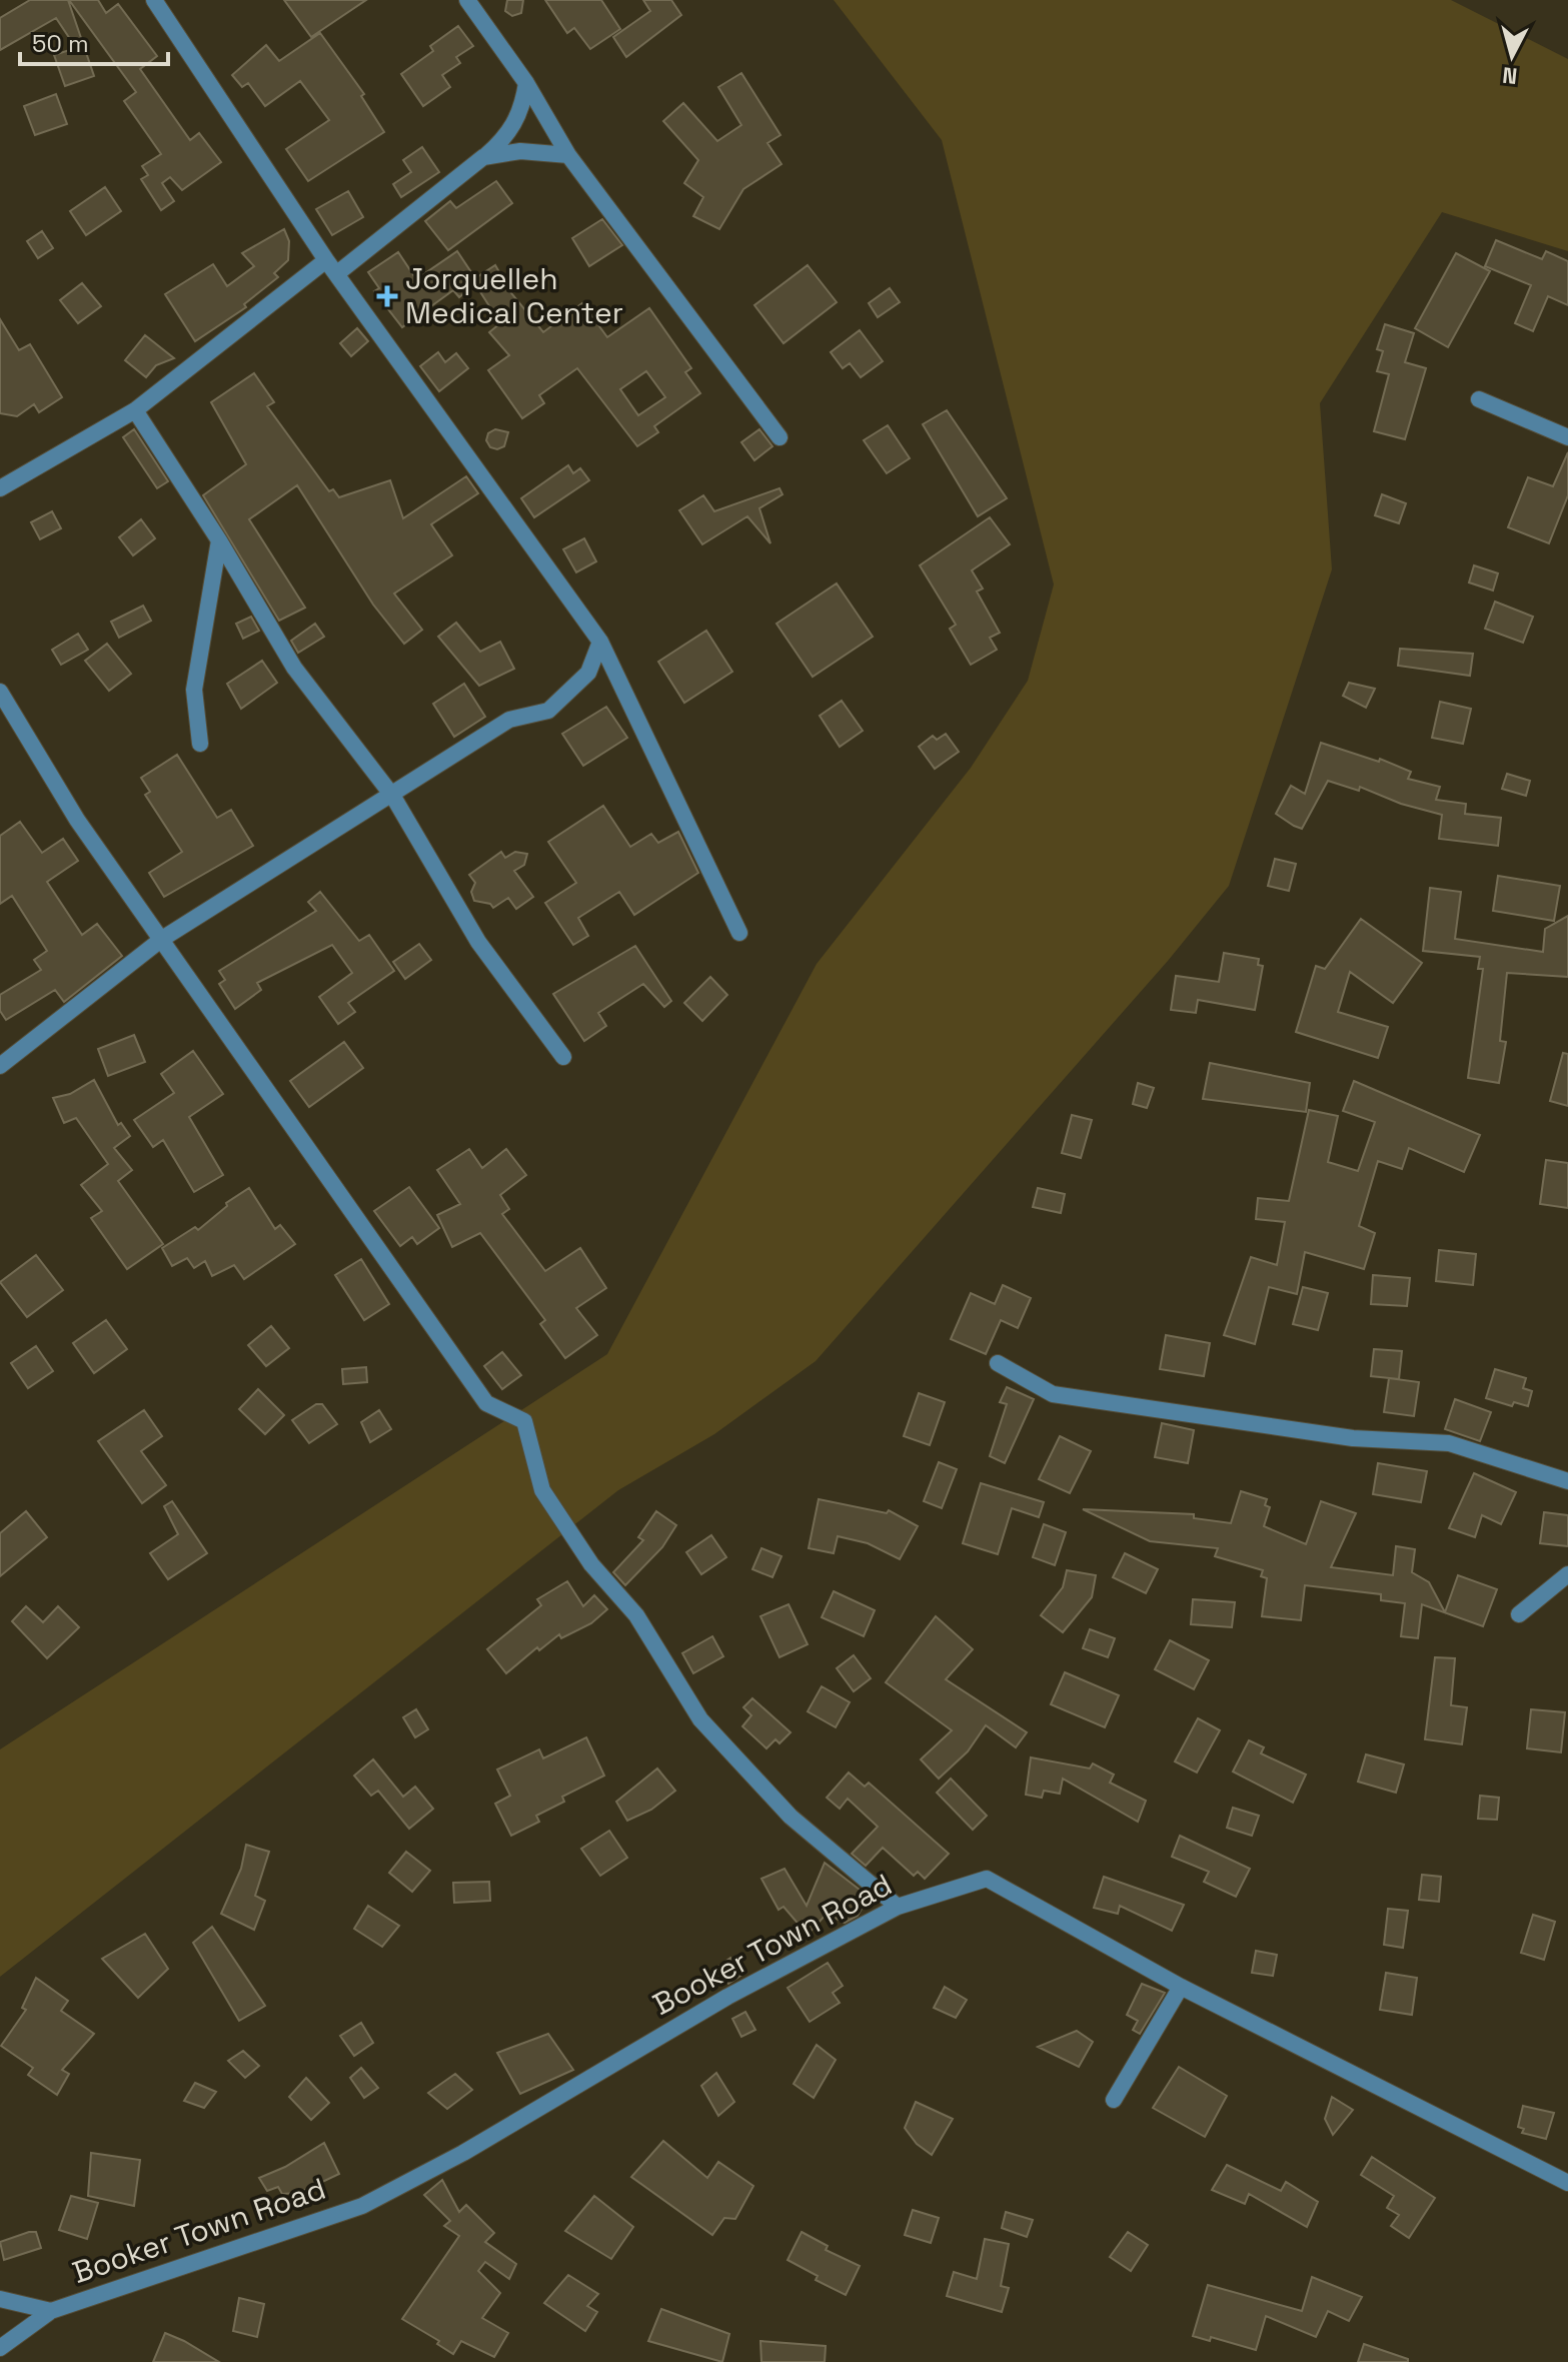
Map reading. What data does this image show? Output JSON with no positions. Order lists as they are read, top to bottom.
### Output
{
  "streets": {
    "street": ["Booker Town Road"]
  },
  "places": {
    "health": ["Jorquelleh Medical Center"]
  },
  "scale_bar": "50 m",
  "north": "bottom"
}
